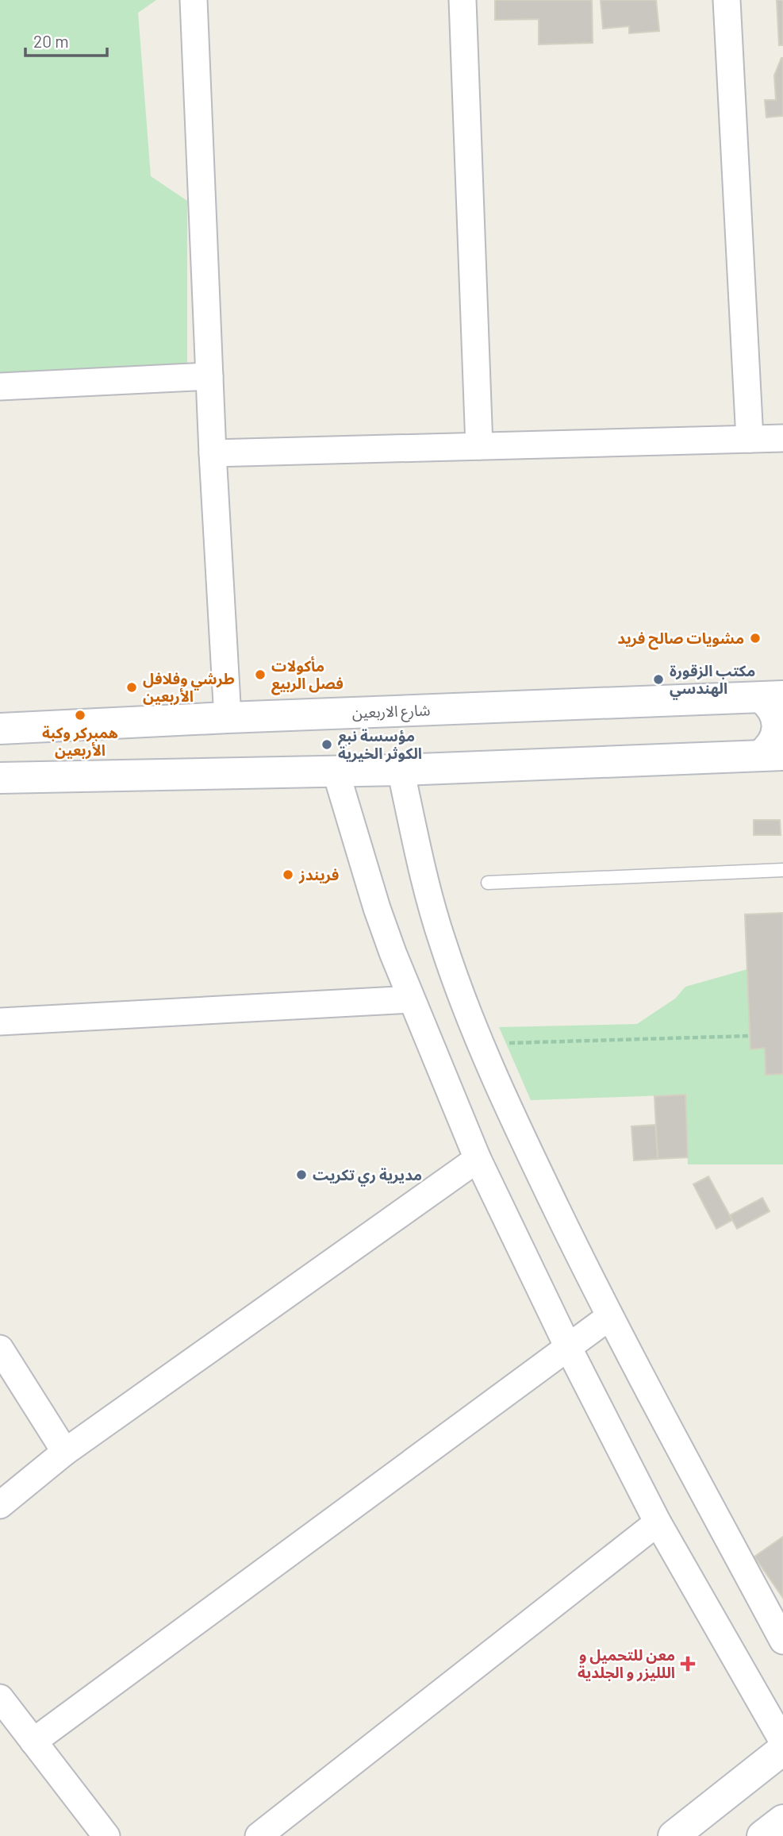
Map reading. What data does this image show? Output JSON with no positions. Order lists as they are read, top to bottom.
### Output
{
  "streets": {
    "main road": ["شارع الاربعين"]
  },
  "places": {
    "other": [
      "مشويات صالح فريد",
      "مأكولات فصل الربيع",
      "مكتب الزقورة الهندسي",
      "طرشي وفلافل الأربعين",
      "همبركر وكبة الأربعين",
      "مؤسسة نبع الكوثر الخيرية",
      "فريندز",
      "مديرية ري تكريت"
    ],
    "health": ["معن للتحميل و اللليزر و الجلدية"]
  },
  "scale_bar": "20 m"
}
